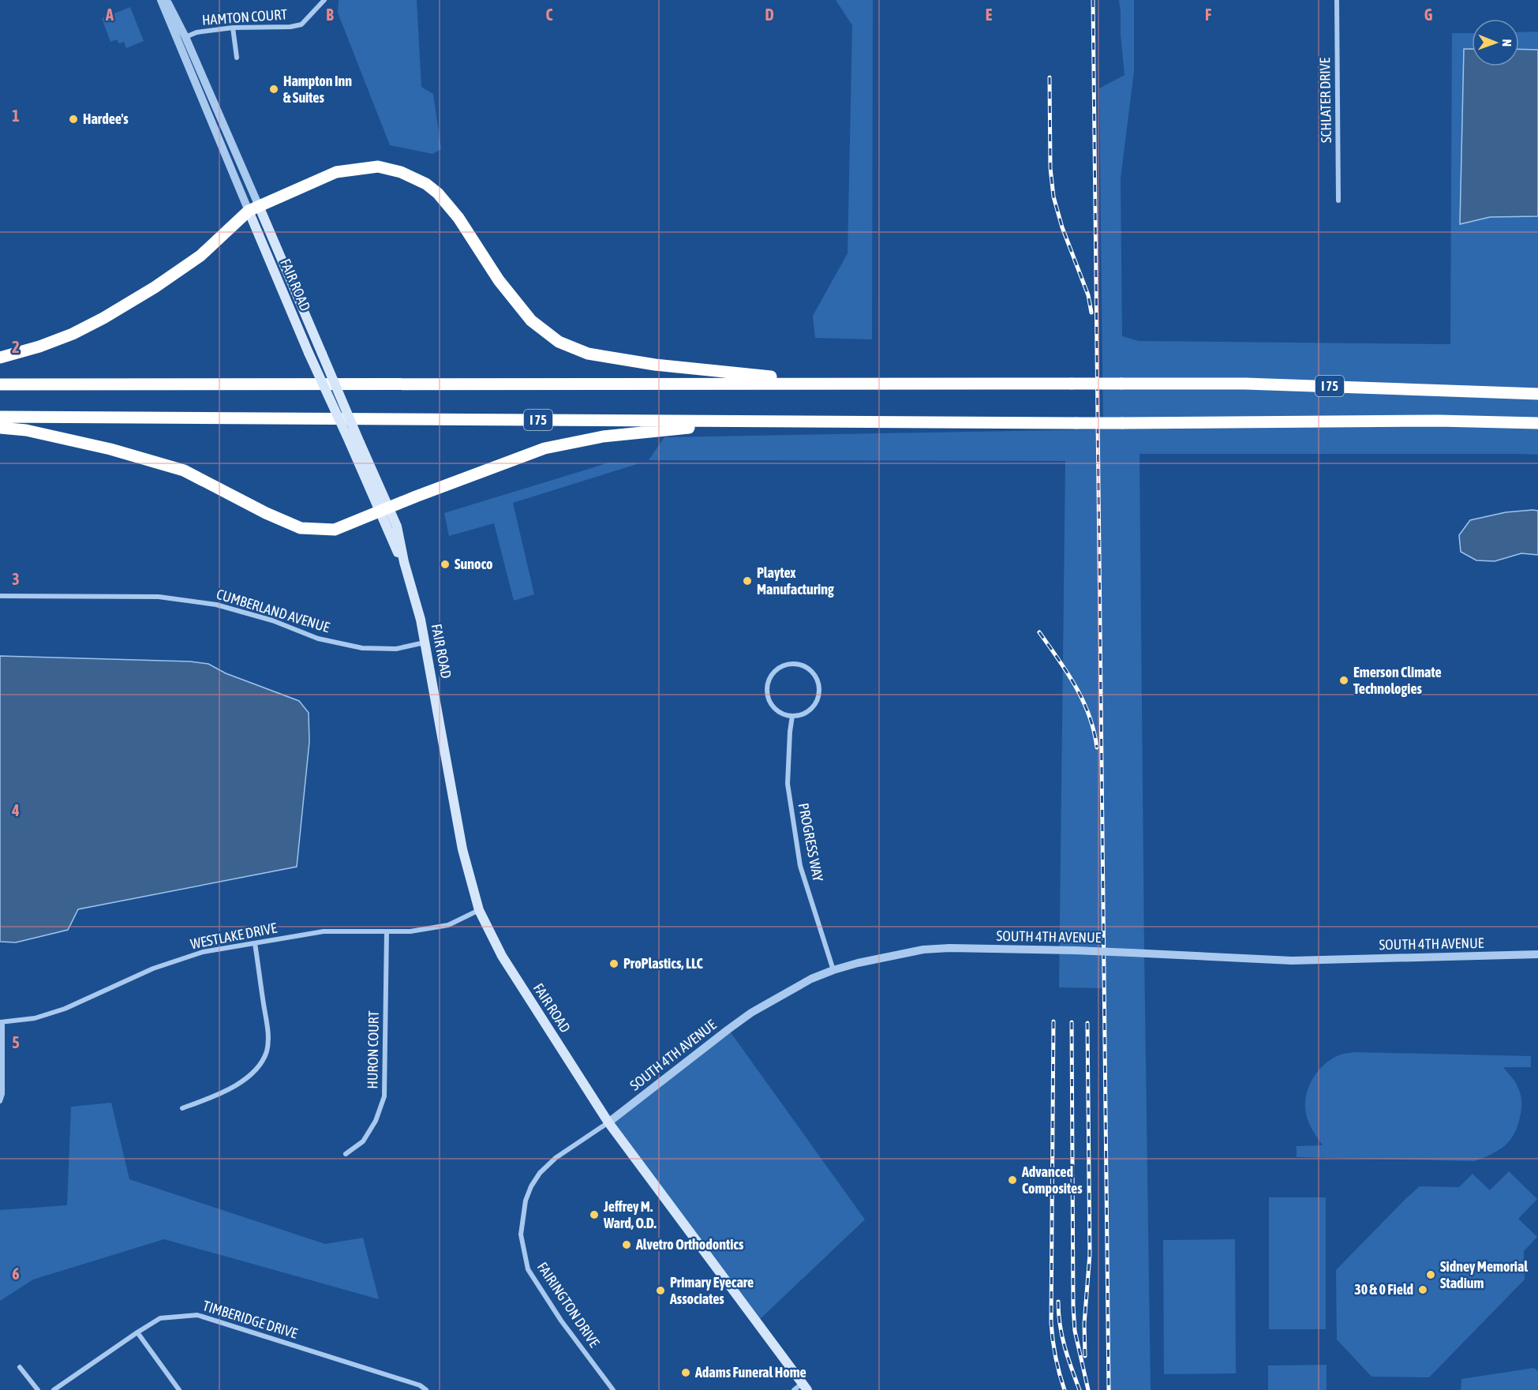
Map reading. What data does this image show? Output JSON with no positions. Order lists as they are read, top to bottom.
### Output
{
  "streets": {
    "highway": ["I 75"],
    "main road": ["FAIR ROAD"],
    "street": [
      "HAMTON COURT",
      "SCHLATER DRIVE",
      "CUMBERLAND AVENUE",
      "PROGRESS WAY",
      "WESTLAKE DRIVE",
      "SOUTH 4TH AVENUE",
      "HURON COURT",
      "FAIRINGTON DRIVE",
      "TIMBERIDGE DRIVE"
    ]
  },
  "crossings": [
    ["HAMTON COURT", "FAIR ROAD"],
    ["FAIR ROAD", "CUMBERLAND AVENUE"],
    ["FAIR ROAD", "WESTLAKE DRIVE"],
    ["FAIR ROAD", "SOUTH 4TH AVENUE"],
    ["FAIR ROAD", "FAIRINGTON DRIVE"],
    ["PROGRESS WAY", "SOUTH 4TH AVENUE"],
    ["WESTLAKE DRIVE", "HURON COURT"],
    ["SOUTH 4TH AVENUE", "FAIRINGTON DRIVE"]
  ],
  "places": [
    "Hampton Inn & Suites",
    "Hardee's",
    "Sunoco",
    "Playtex Manufacturing",
    "Emerson Climate Technologies",
    "ProPlastics, LLC",
    "Advanced Composites",
    "Jeffrey M. Ward, O.D.",
    "Alvetro Orthodontics",
    "Sidney Memorial Stadium",
    "30 & 0 Field",
    "Primary Eyecare Associates",
    "Adams Funeral Home"
  ],
  "north": "right",
  "grid": {
    "columns": [
      "A",
      "B",
      "C",
      "D",
      "E",
      "F",
      "G"
    ],
    "rows": [
      "1",
      "2",
      "3",
      "4",
      "5",
      "6"
    ]
  }
}
